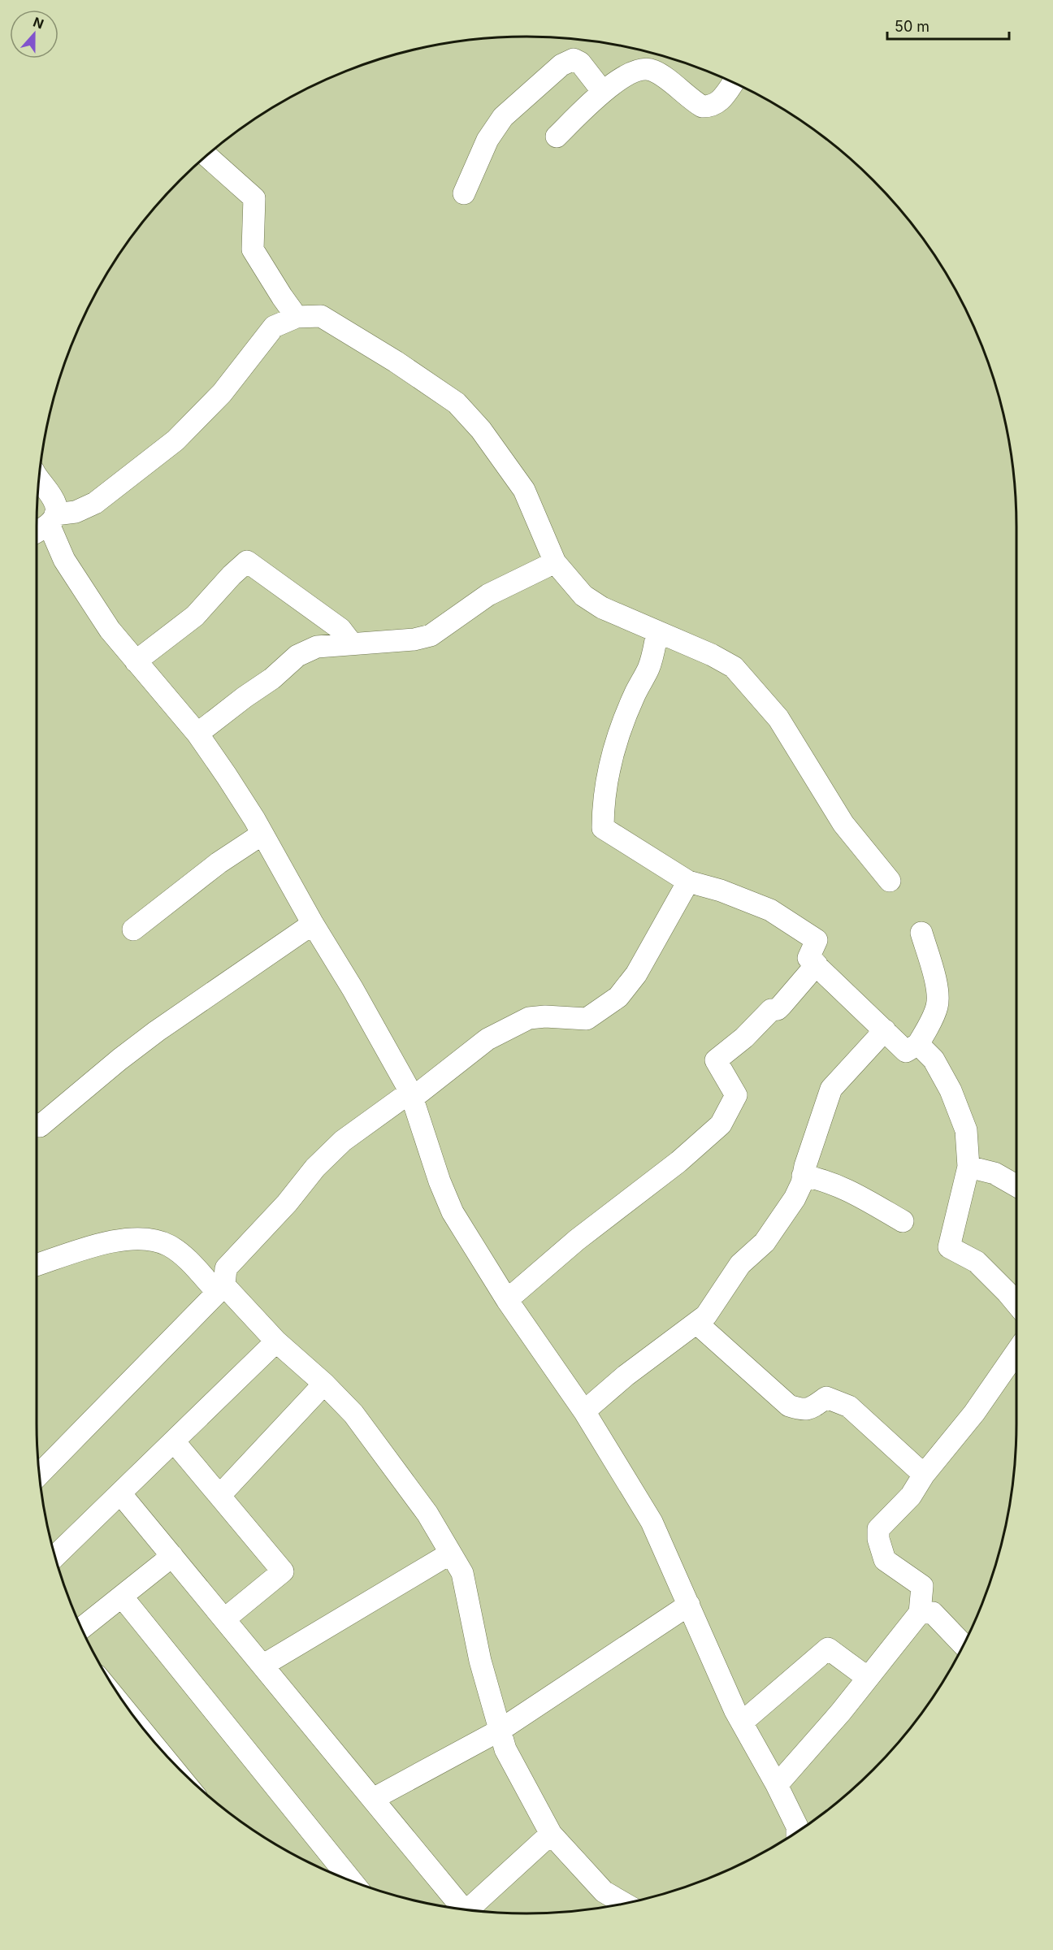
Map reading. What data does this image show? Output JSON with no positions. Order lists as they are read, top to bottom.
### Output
{
  "scale_bar": "50 m",
  "north": "top"
}
